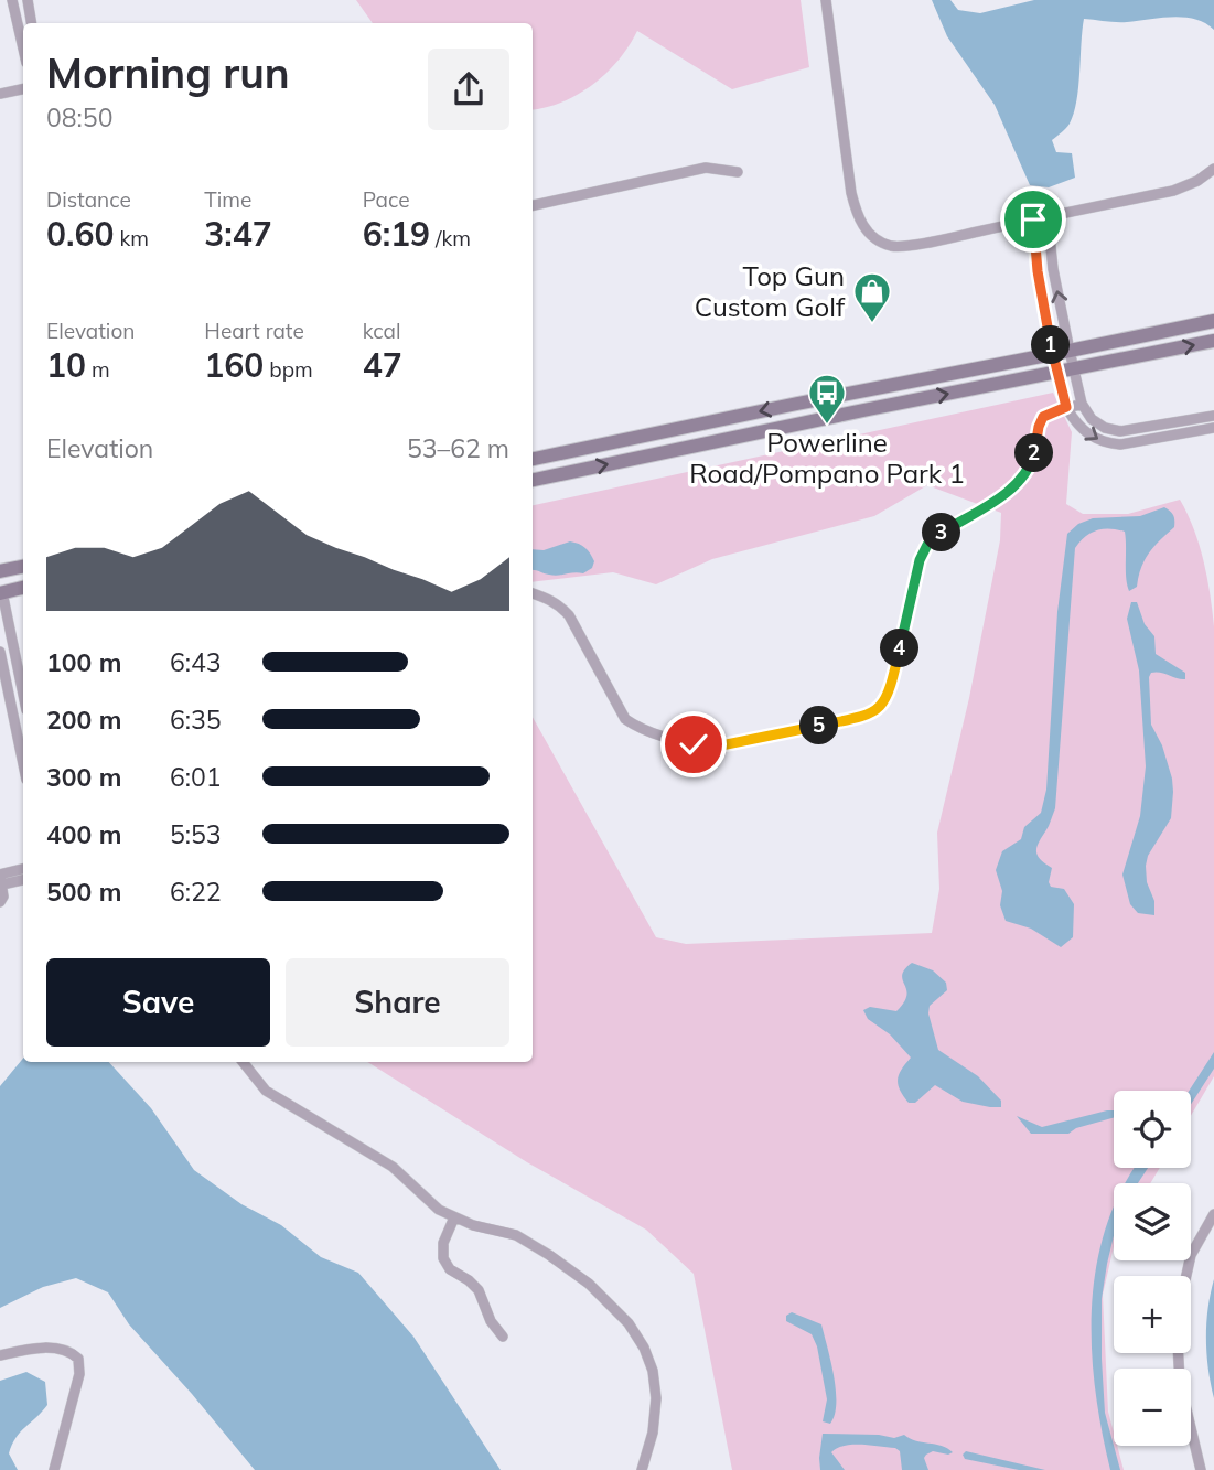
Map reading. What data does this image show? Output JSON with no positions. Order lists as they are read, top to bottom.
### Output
{
  "places": {
    "shop": ["Top Gun Custom Golf"],
    "bus stop": ["Powerline Road/Pompano Park 1"]
  },
  "page": {
    "heading": ["Morning run", "08:50"],
    "stats": [
      ["Distance", "0.60 km"],
      ["Time", "3:47"],
      ["Pace", "6:19 /km"],
      ["Elevation", "10 m"],
      ["Heart rate", "160 bpm"],
      ["kcal", "47"]
    ],
    "pins": [
      "1",
      "2",
      "3",
      "4",
      "5"
    ],
    "chart": ["Elevation", "53–62 m"],
    "list": [
      {
        "name": "100 m",
        "note": "6:43"
      },
      {
        "name": "200 m",
        "note": "6:35"
      },
      {
        "name": "300 m",
        "note": "6:01"
      },
      {
        "name": "400 m",
        "note": "5:53"
      },
      {
        "name": "500 m",
        "note": "6:22"
      }
    ],
    "buttons": ["Save", "Share"],
    "map_buttons": ["+", "−"]
  }
}
